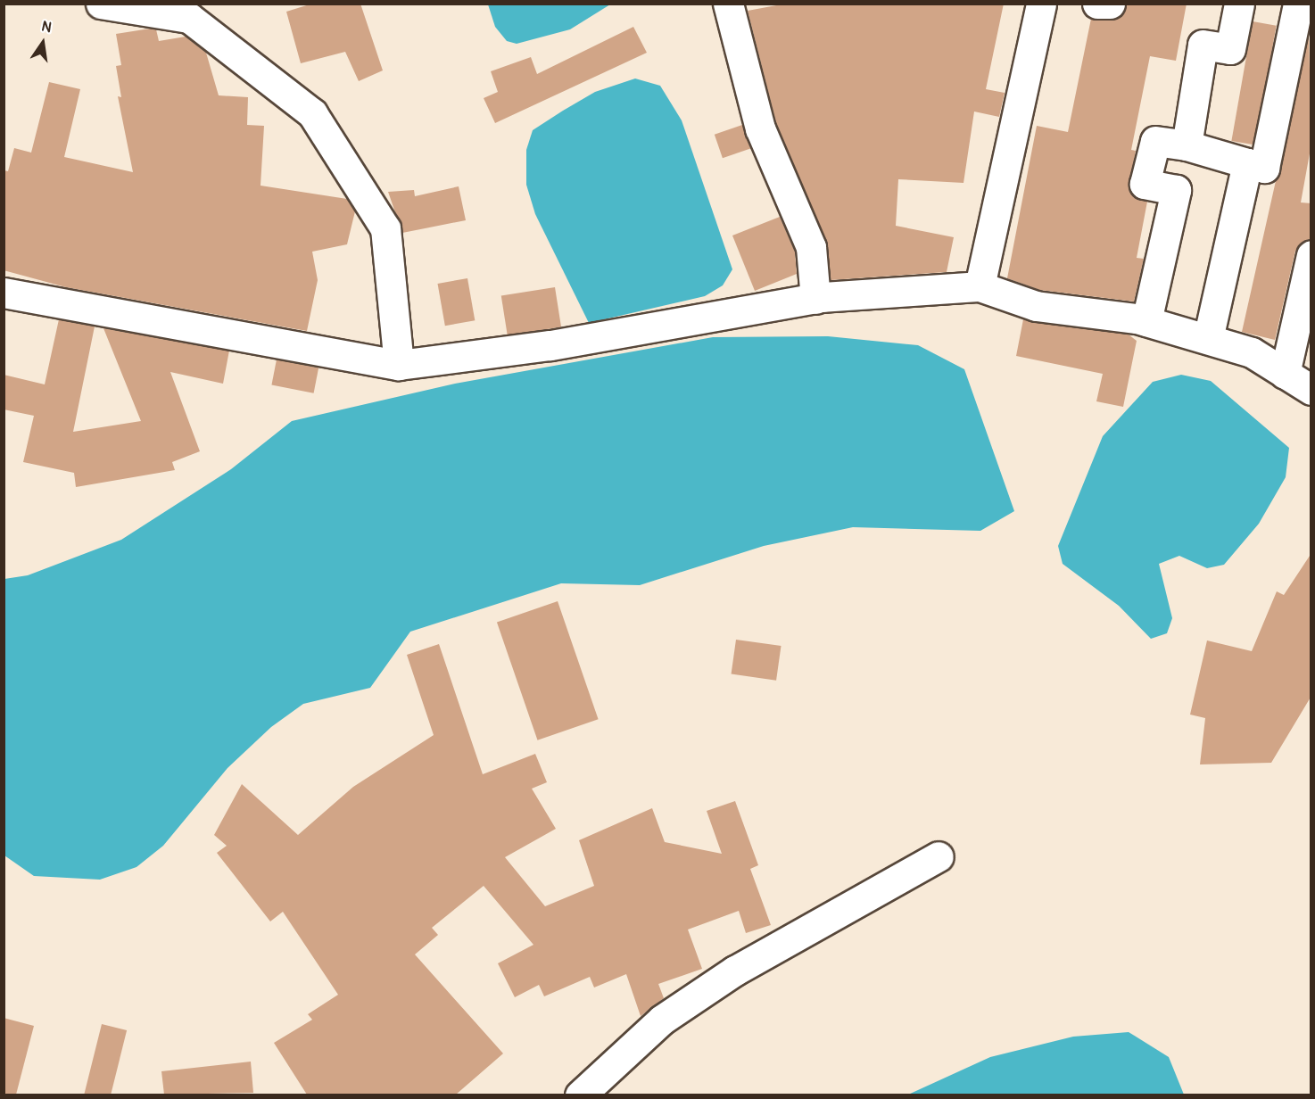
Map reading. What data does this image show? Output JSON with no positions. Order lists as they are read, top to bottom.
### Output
{
  "north": "top"
}
